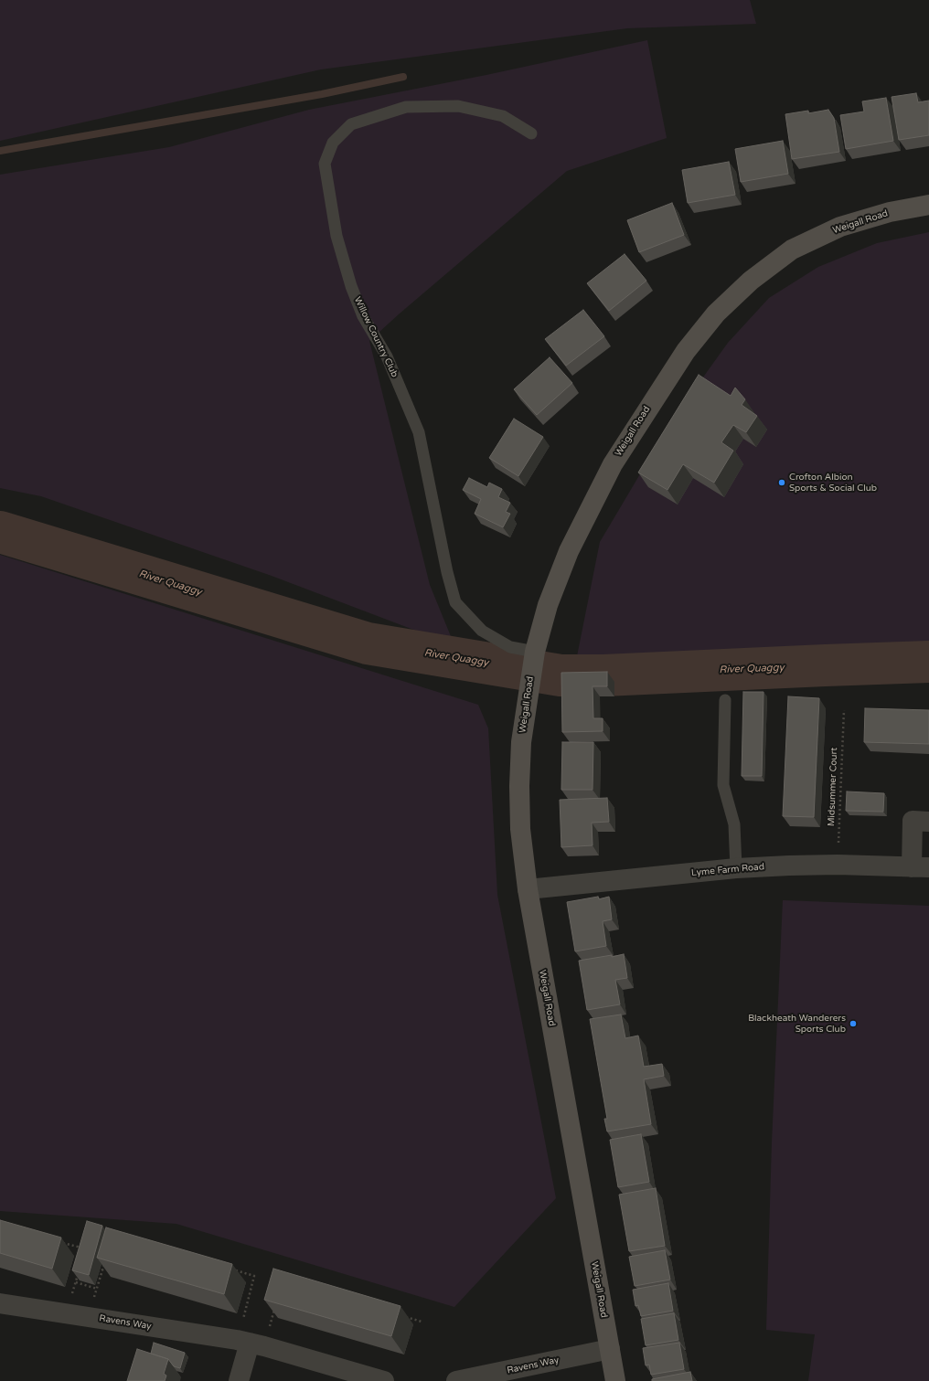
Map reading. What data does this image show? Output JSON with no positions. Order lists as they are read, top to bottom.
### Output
{
  "streets": {
    "street": ["Weigall Road", "Lyme Farm Road", "Ravens Way"],
    "lane": ["Willow Country Club"],
    "path": ["Midsummer Court"]
  },
  "crossings": [
    ["Weigall Road", "Willow Country Club"],
    ["Weigall Road", "Lyme Farm Road"],
    ["Weigall Road", "Ravens Way"],
    ["Midsummer Court", "Lyme Farm Road"]
  ],
  "water": ["River Quaggy"],
  "places": ["Crofton Albion Sports & Social Club", "Blackheath Wanderers Sports Club"]
}
